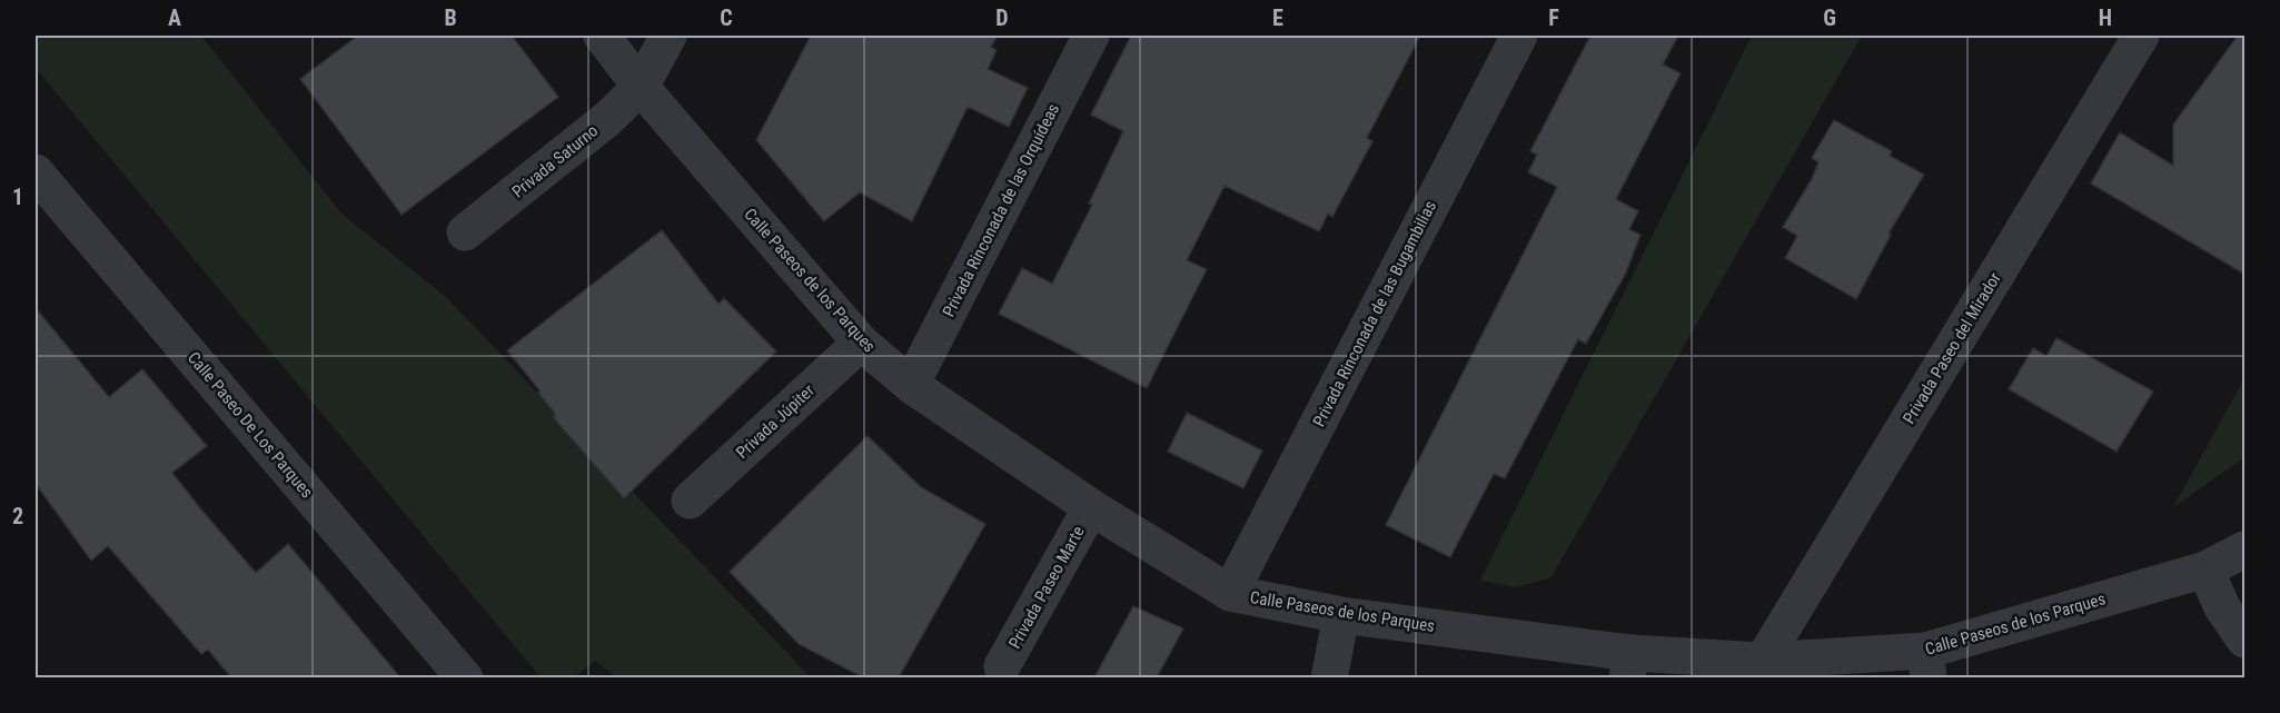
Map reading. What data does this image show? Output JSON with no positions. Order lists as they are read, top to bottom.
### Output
{
  "streets": {
    "street": [
      "Privada Saturno",
      "Privada Rinconada de las Orquídeas",
      "Calle Paseos de los Parques",
      "Privada Rinconada de las Bugambilias",
      "Privada Paseo del Mirador",
      "Privada Júpiter",
      "Calle Paseo De Los Parques",
      "Privada Paseo Marte"
    ]
  },
  "crossings": [
    ["Privada Saturno", "Calle Paseos de los Parques"],
    ["Privada Rinconada de las Orquídeas", "Calle Paseos de los Parques"],
    ["Calle Paseos de los Parques", "Privada Rinconada de las Bugambilias"],
    ["Calle Paseos de los Parques", "Privada Paseo del Mirador"],
    ["Calle Paseos de los Parques", "Privada Júpiter"],
    ["Calle Paseos de los Parques", "Privada Paseo Marte"]
  ],
  "grid": {
    "columns": [
      "A",
      "B",
      "C",
      "D",
      "E",
      "F",
      "G",
      "H"
    ],
    "rows": ["1", "2"]
  }
}
